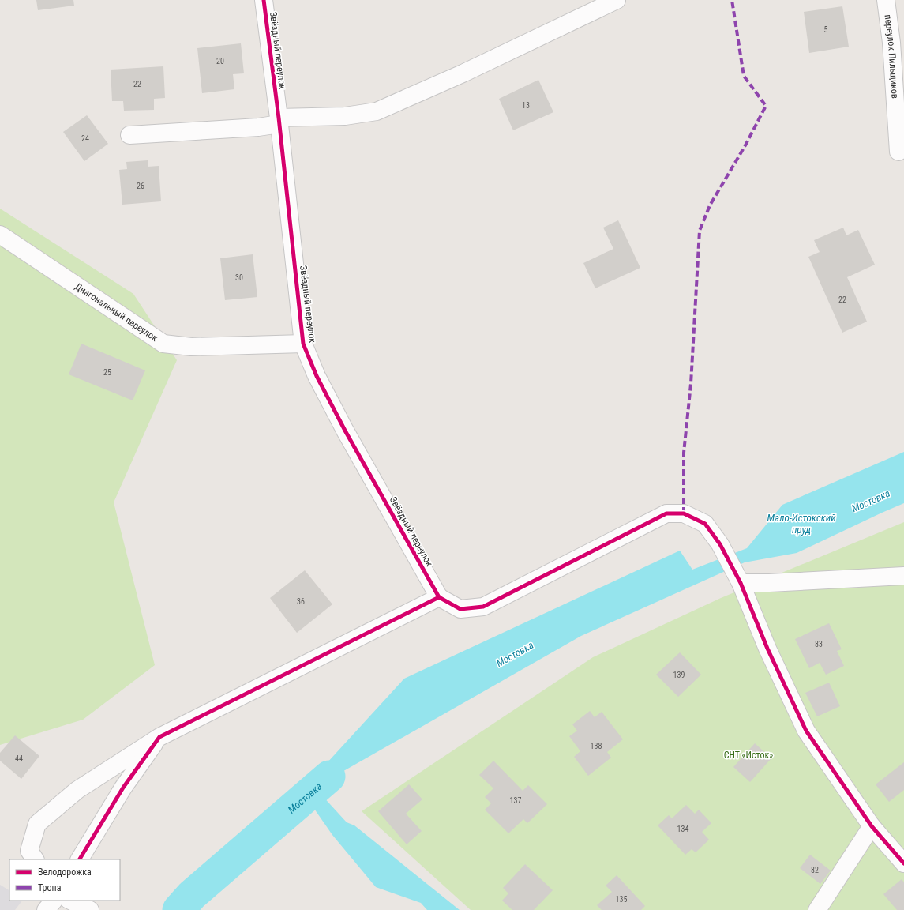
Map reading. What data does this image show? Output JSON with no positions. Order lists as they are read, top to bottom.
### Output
{
  "streets": {
    "street": ["Звёздный переулок", "переулок Пильщиков", "Диагональный переулок"]
  },
  "crossings": [
    ["Звёздный переулок", "Диагональный переулок"]
  ],
  "water": ["Мостовка", "Мало-Истокский пруд"],
  "parks": ["СНТ «Исток»"],
  "house_numbers": [
    "5",
    "20",
    "22",
    "13",
    "24",
    "26",
    "30",
    "22",
    "25",
    "36",
    "83",
    "139",
    "138",
    "44",
    "137",
    "134",
    "82",
    "135"
  ],
  "legend": ["Велодорожка", "Тропа"]
}
